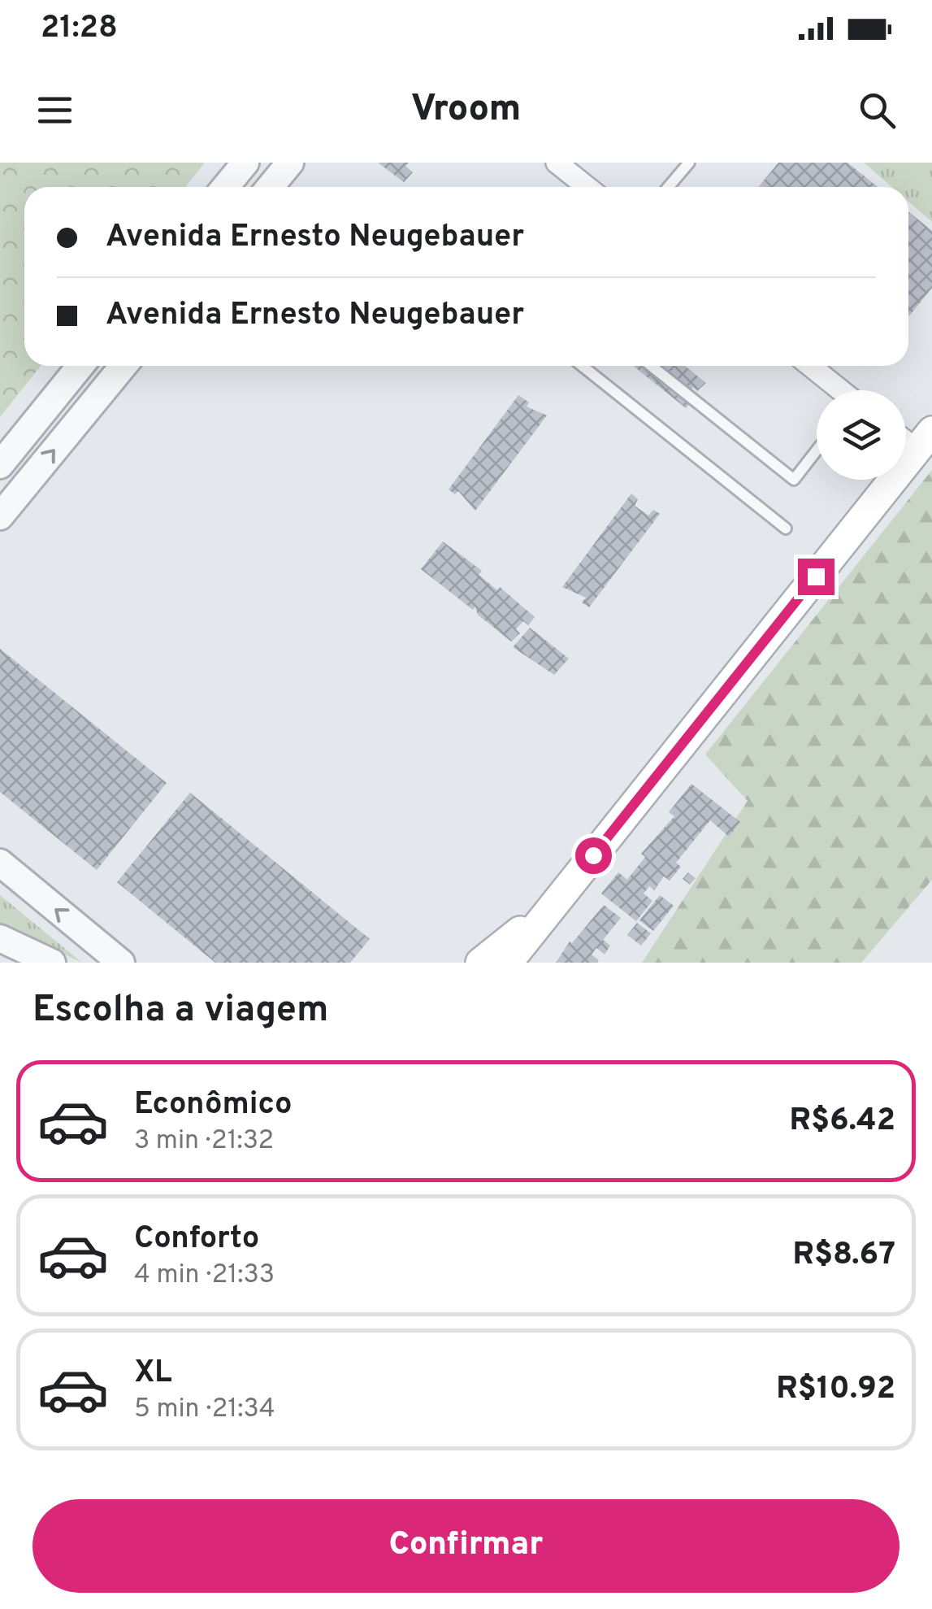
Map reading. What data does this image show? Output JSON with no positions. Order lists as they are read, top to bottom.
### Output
{
  "page": {
    "status": "21:28",
    "header": "Vroom",
    "banner": ["Avenida Ernesto Neugebauer", "Avenida Ernesto Neugebauer"],
    "heading": "Escolha a viagem",
    "list": [
      {
        "name": "Econômico",
        "note": "3 min · 21:32",
        "value": "R$6.42"
      },
      {
        "name": "Conforto",
        "note": "4 min · 21:33",
        "value": "R$8.67"
      },
      {
        "name": "XL",
        "note": "5 min · 21:34",
        "value": "R$10.92"
      }
    ],
    "buttons": "Confirmar"
  }
}
